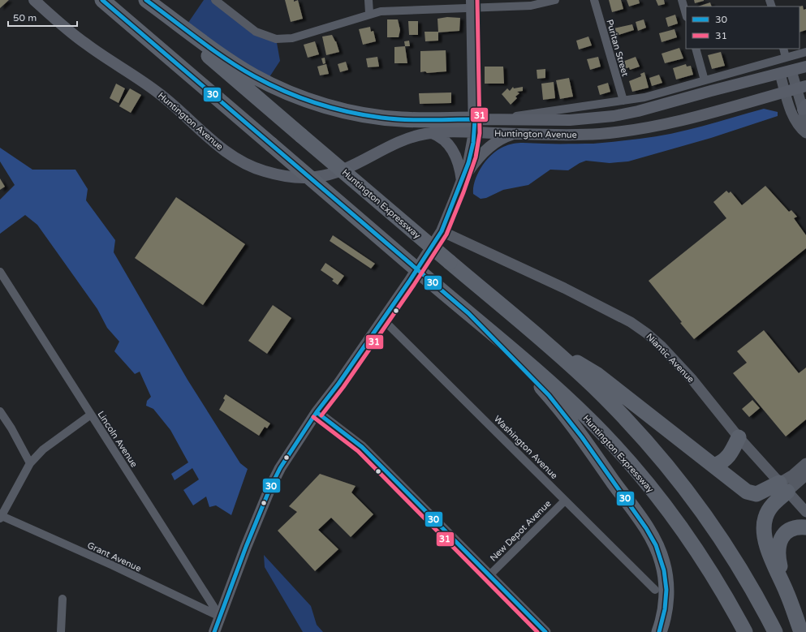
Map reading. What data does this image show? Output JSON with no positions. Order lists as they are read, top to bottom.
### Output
{
  "streets": {
    "highway": ["Huntington Expressway"],
    "main road": ["Huntington Avenue"],
    "street": [
      "Puritan Street",
      "Niantic Avenue",
      "Lincoln Avenue",
      "Washington Avenue",
      "New Depot Avenue",
      "Grant Avenue"
    ]
  },
  "crossings": [
    ["Puritan Street", "Huntington Avenue"],
    ["Lincoln Avenue", "Grant Avenue"],
    ["Washington Avenue", "New Depot Avenue"]
  ],
  "lines": ["transit line 30", "transit line 31"],
  "legend": ["30", "31"],
  "scale_bar": "50 m"
}
